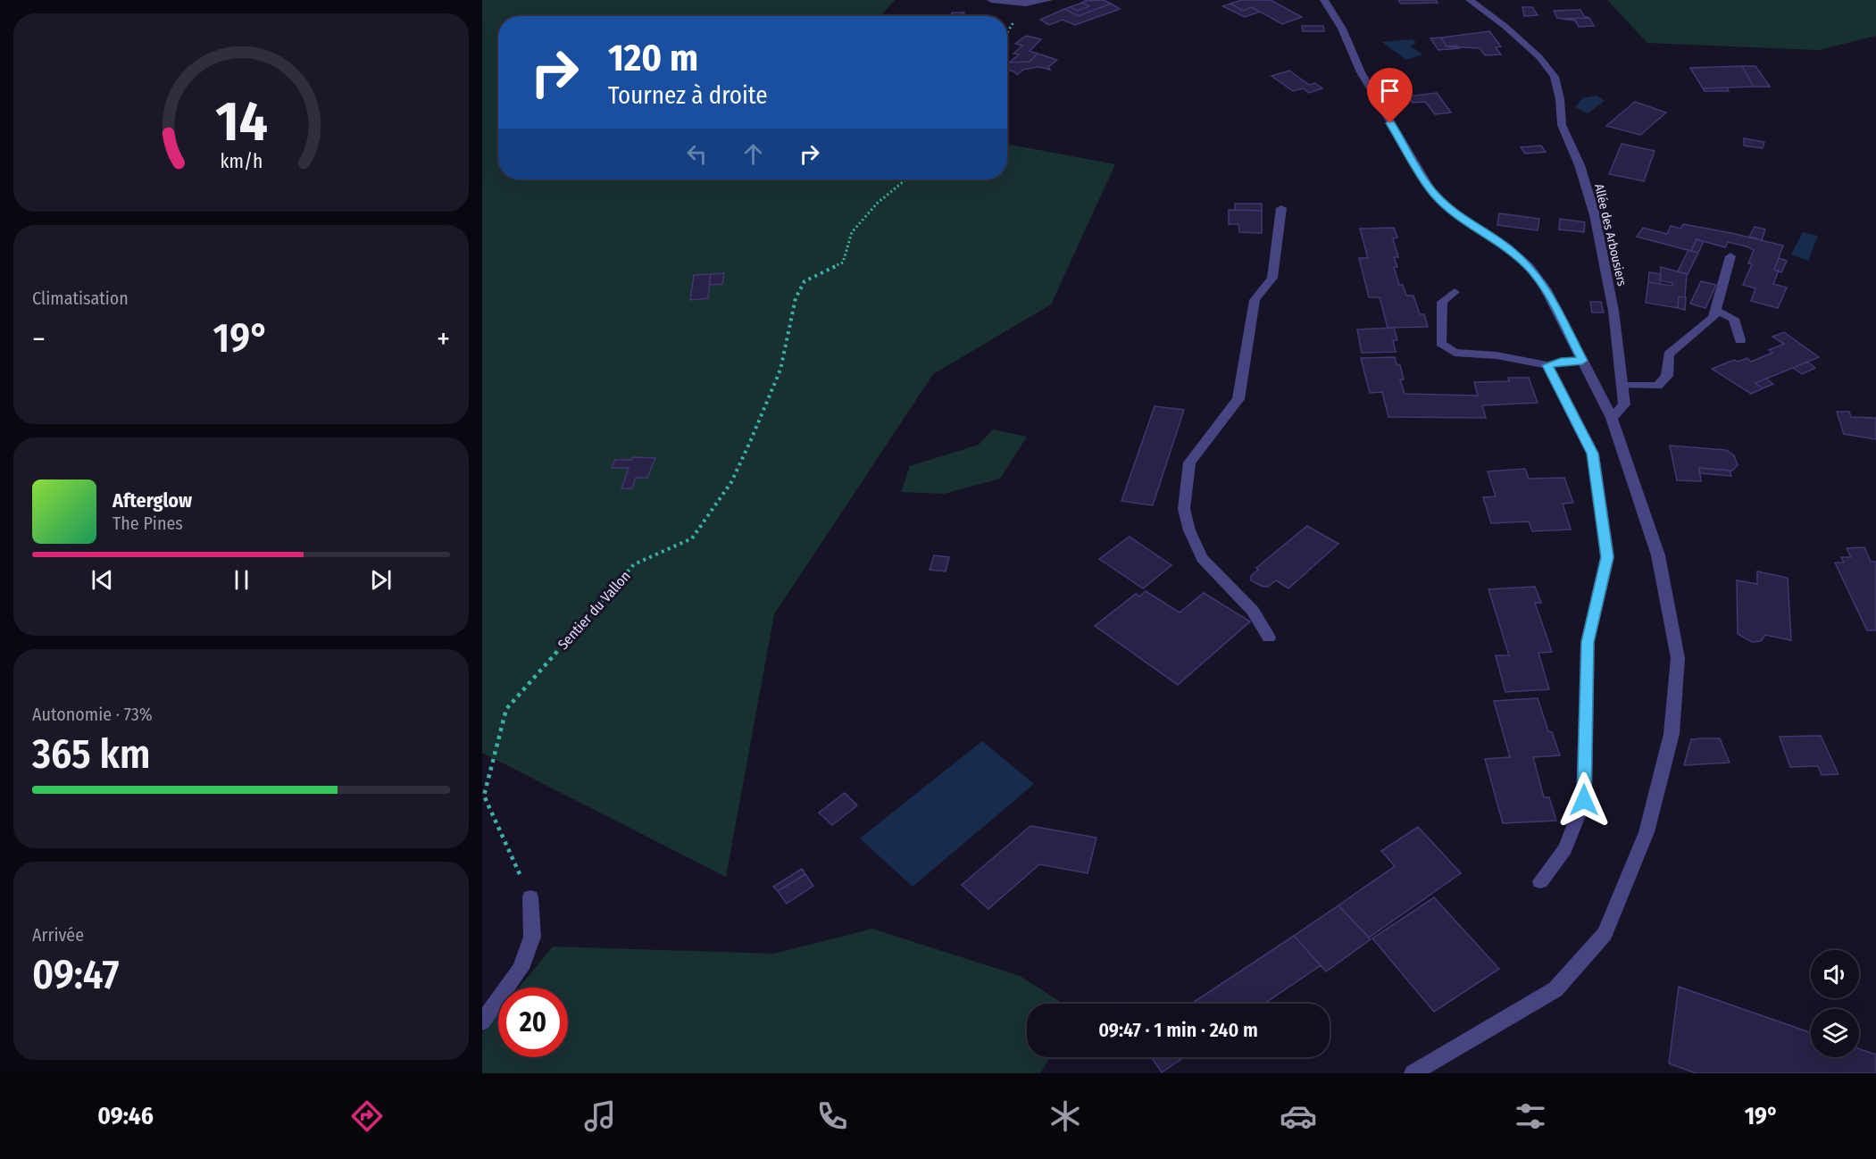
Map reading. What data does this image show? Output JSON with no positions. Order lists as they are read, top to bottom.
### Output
{
  "streets": {
    "street": ["Allée des Arbousiers"],
    "path": ["Sentier du Vallon"]
  },
  "page": {
    "turn": ["120 m", "Tournez à droite"],
    "tile": [
      "Climatisation",
      ["Autonomie · 73%", "365 km"],
      ["Arrivée", "09:47"]
    ],
    "heat": ["−", "19°", "+"],
    "song": ["Afterglow", "The Pines"],
    "limit": "20",
    "trip": "09:47 · 1 min · 240 m",
    "tabs": ["09:46", "19°"],
    "gauge": ["14", "km/h"]
  }
}
